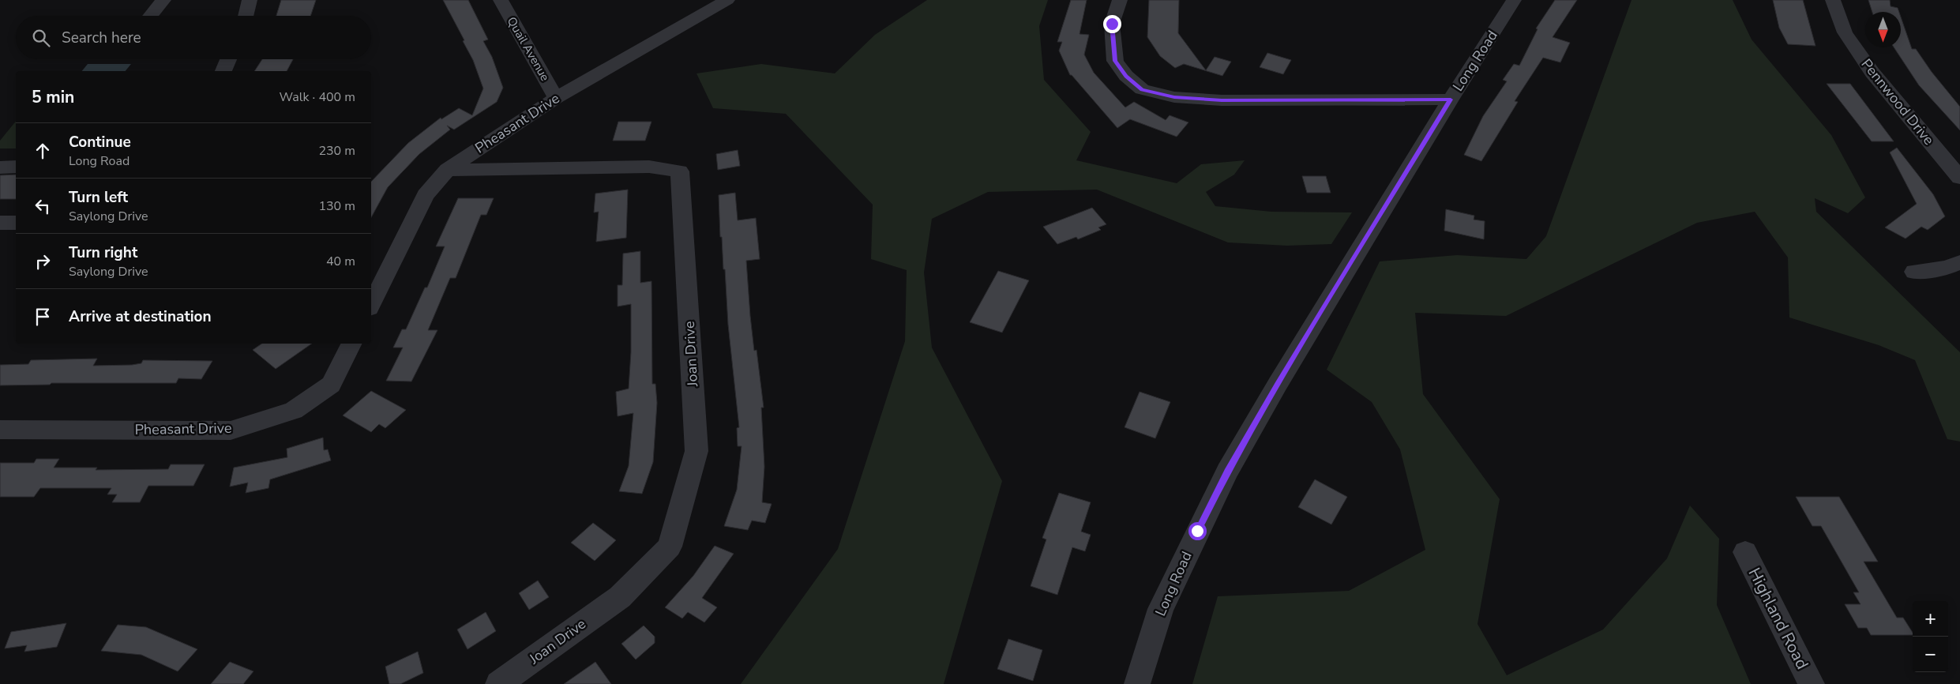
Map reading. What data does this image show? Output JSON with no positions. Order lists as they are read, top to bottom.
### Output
{
  "streets": {
    "street": [
      "Quail Avenue",
      "Long Road",
      "Pennwood Drive",
      "Pheasant Drive",
      "Joan Drive",
      "Highland Road"
    ]
  },
  "crossings": [
    ["Quail Avenue", "Pheasant Drive"],
    ["Pheasant Drive", "Joan Drive"]
  ],
  "north": "bottom",
  "page": {
    "search": "Search here",
    "heading": ["5 min", "Walk · 400 m"],
    "list": [
      ["Continue", "Long Road", "230 m"],
      ["Turn left", "Saylong Drive", "130 m"],
      ["Turn right", "Saylong Drive", "40 m"],
      "Arrive at destination"
    ],
    "map_buttons": ["+", "−"]
  }
}
